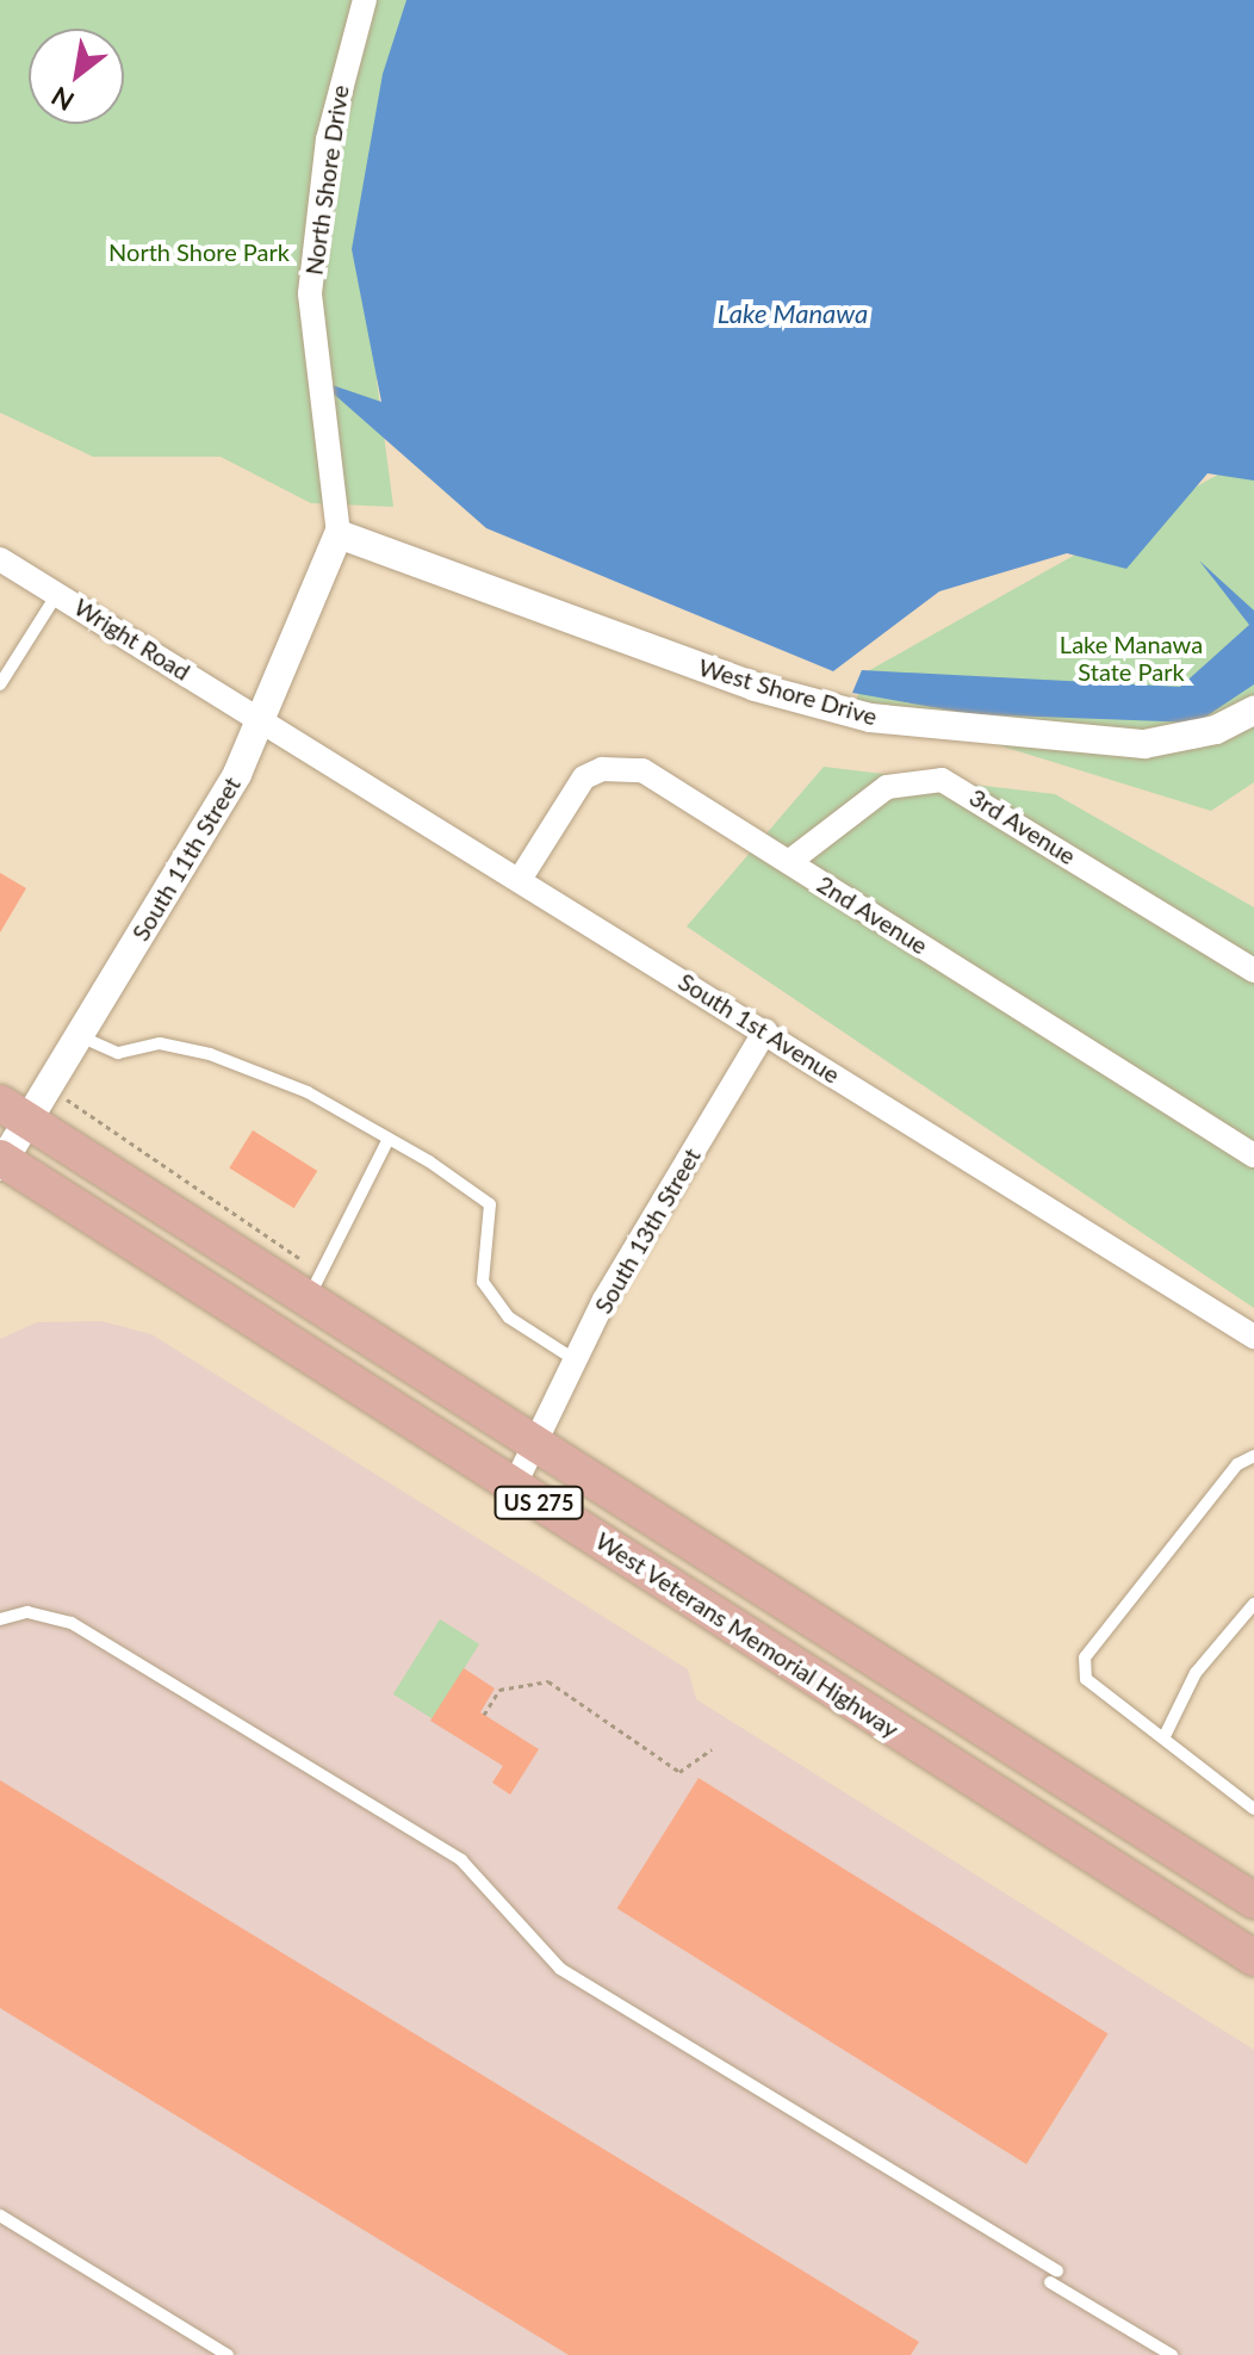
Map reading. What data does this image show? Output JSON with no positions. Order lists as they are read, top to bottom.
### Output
{
  "streets": {
    "main road": ["US 275", "West Veterans Memorial Highway"],
    "street": [
      "North Shore Drive",
      "Wright Road",
      "West Shore Drive",
      "3rd Avenue",
      "South 11th Street",
      "2nd Avenue",
      "South 1st Avenue",
      "South 13th Street"
    ]
  },
  "crossings": [
    ["North Shore Drive", "West Shore Drive"],
    ["North Shore Drive", "South 11th Street"],
    ["Wright Road", "South 11th Street"],
    ["Wright Road", "South 1st Avenue"],
    ["West Shore Drive", "South 11th Street"],
    ["3rd Avenue", "2nd Avenue"],
    ["South 11th Street", "South 1st Avenue"],
    ["South 11th Street", "West Veterans Memorial Highway"],
    ["2nd Avenue", "South 1st Avenue"],
    ["South 1st Avenue", "South 13th Street"],
    ["South 13th Street", "West Veterans Memorial Highway"]
  ],
  "water": ["Lake Manawa"],
  "parks": ["North Shore Park", "Lake Manawa State Park"],
  "north": "bottom left"
}
